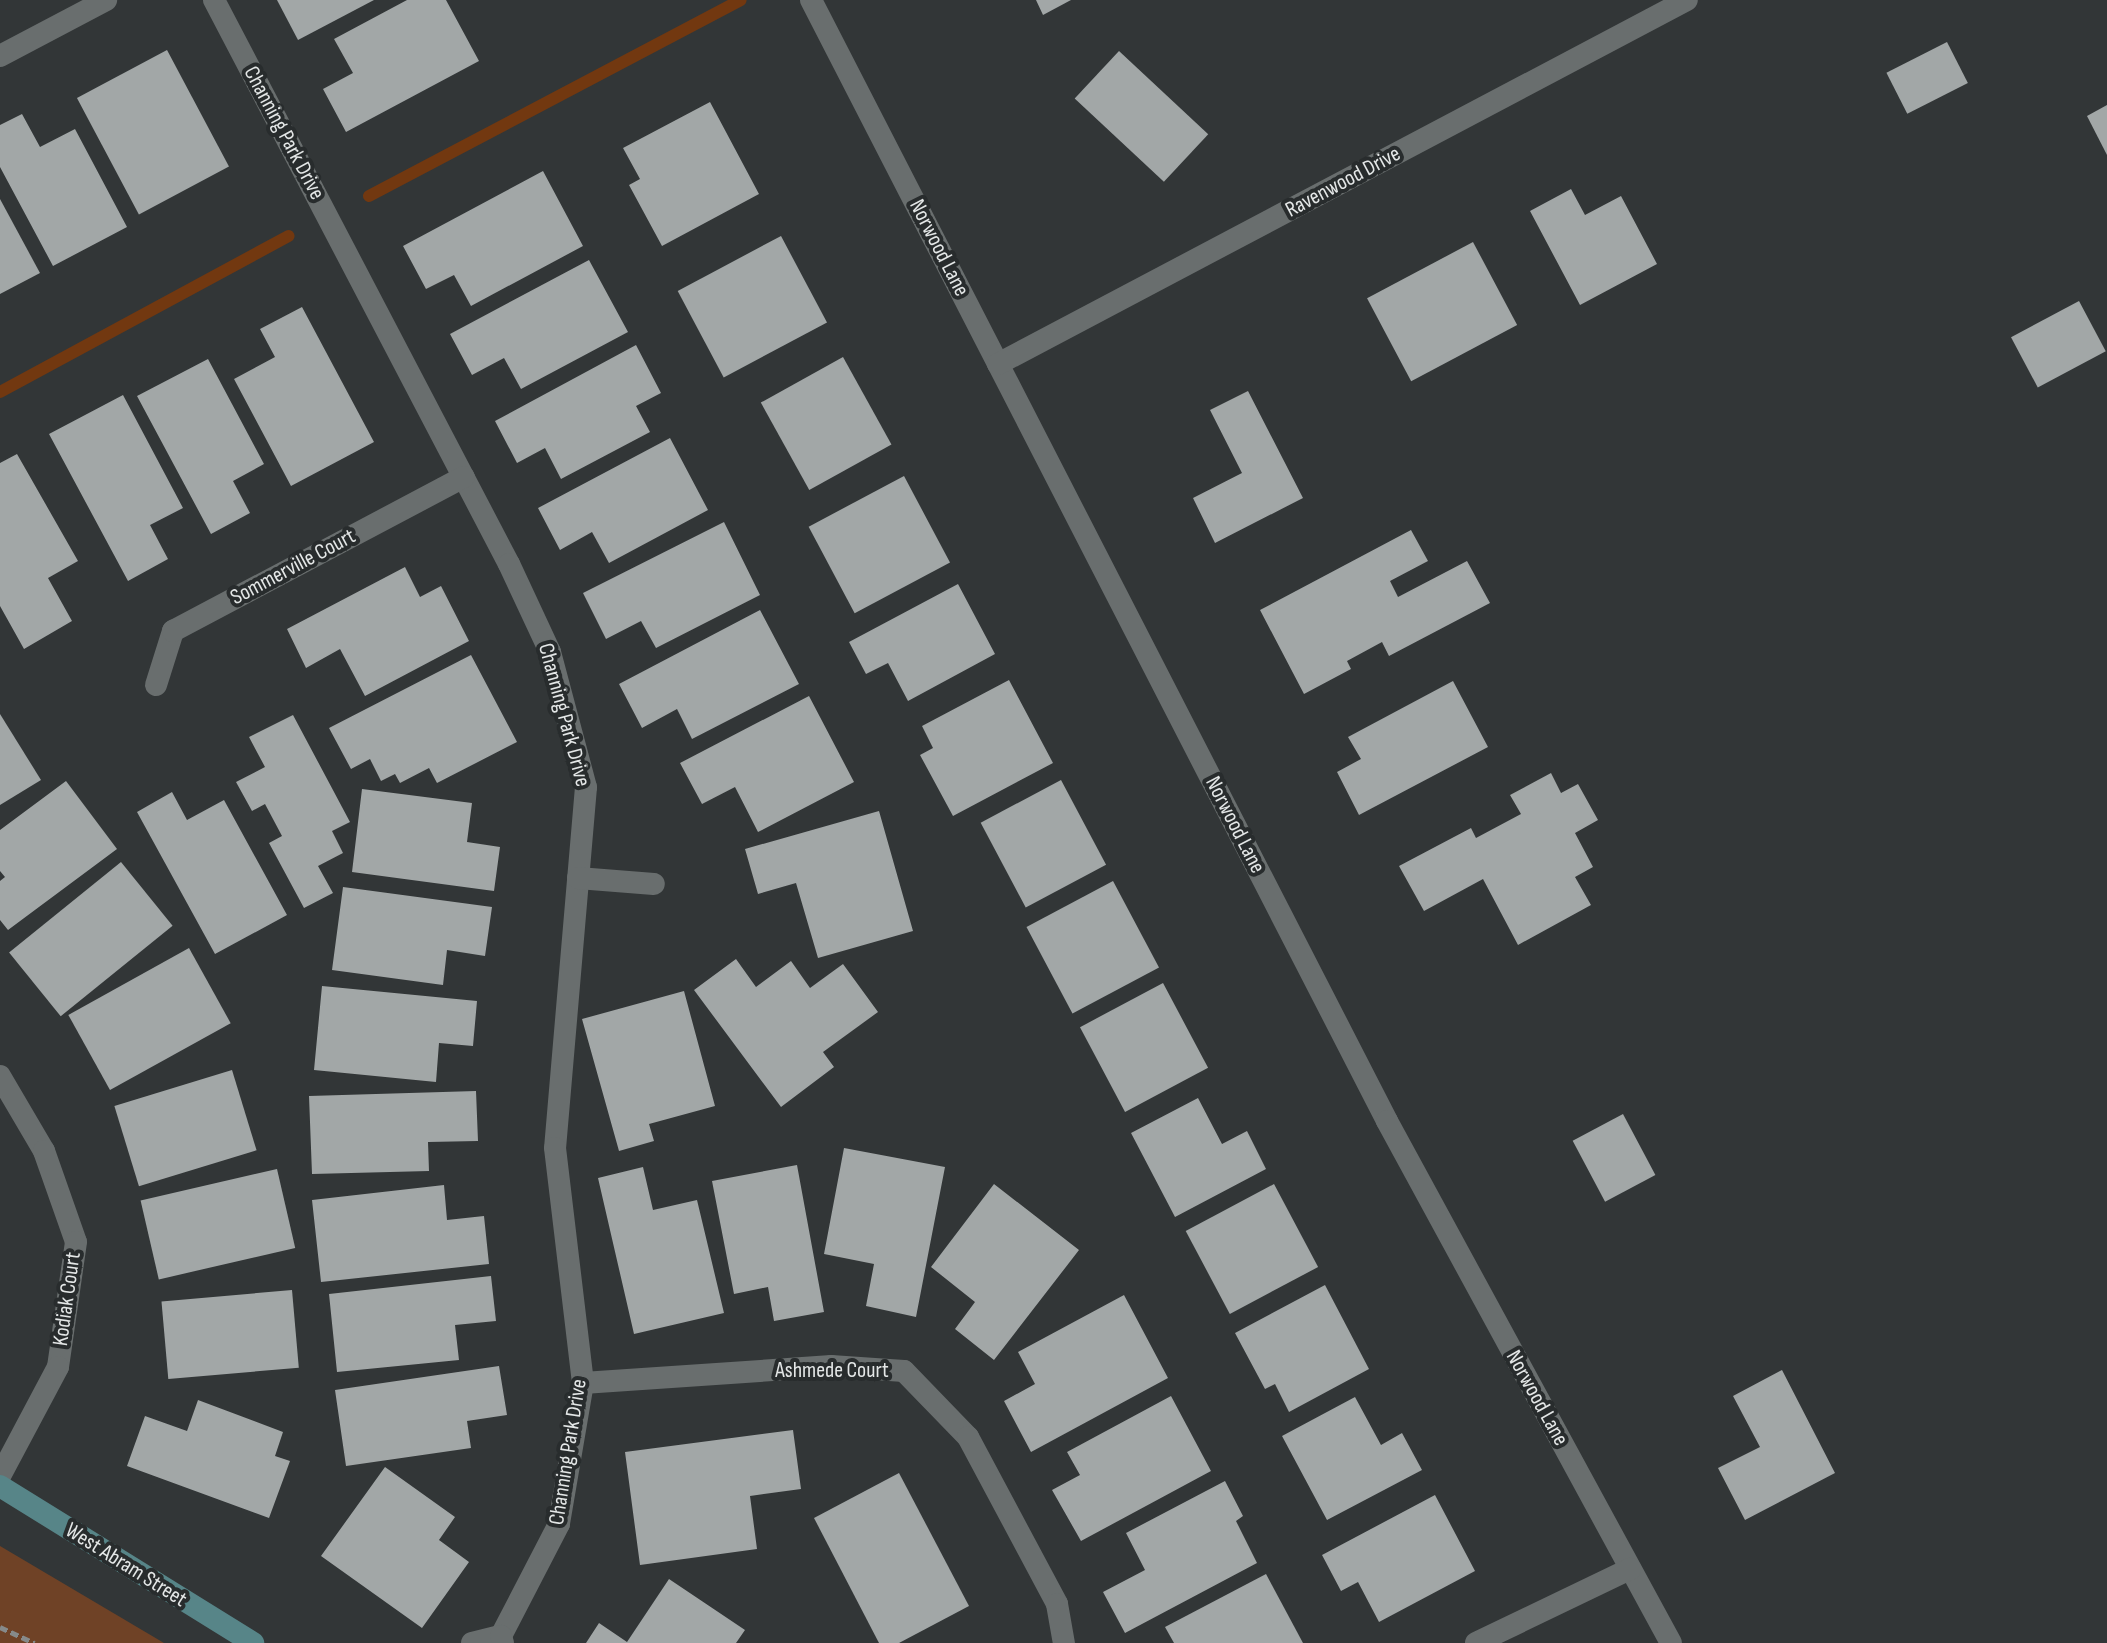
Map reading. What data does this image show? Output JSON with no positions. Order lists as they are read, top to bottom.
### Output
{
  "streets": {
    "main road": ["West Abram Street"],
    "street": [
      "Channing Park Drive",
      "Ravenwood Drive",
      "Norwood Lane",
      "Sommerville Court",
      "Kodiak Court",
      "Ashmede Court"
    ]
  },
  "crossings": [
    ["Channing Park Drive", "Sommerville Court"],
    ["Channing Park Drive", "Ashmede Court"],
    ["Ravenwood Drive", "Norwood Lane"]
  ]
}
